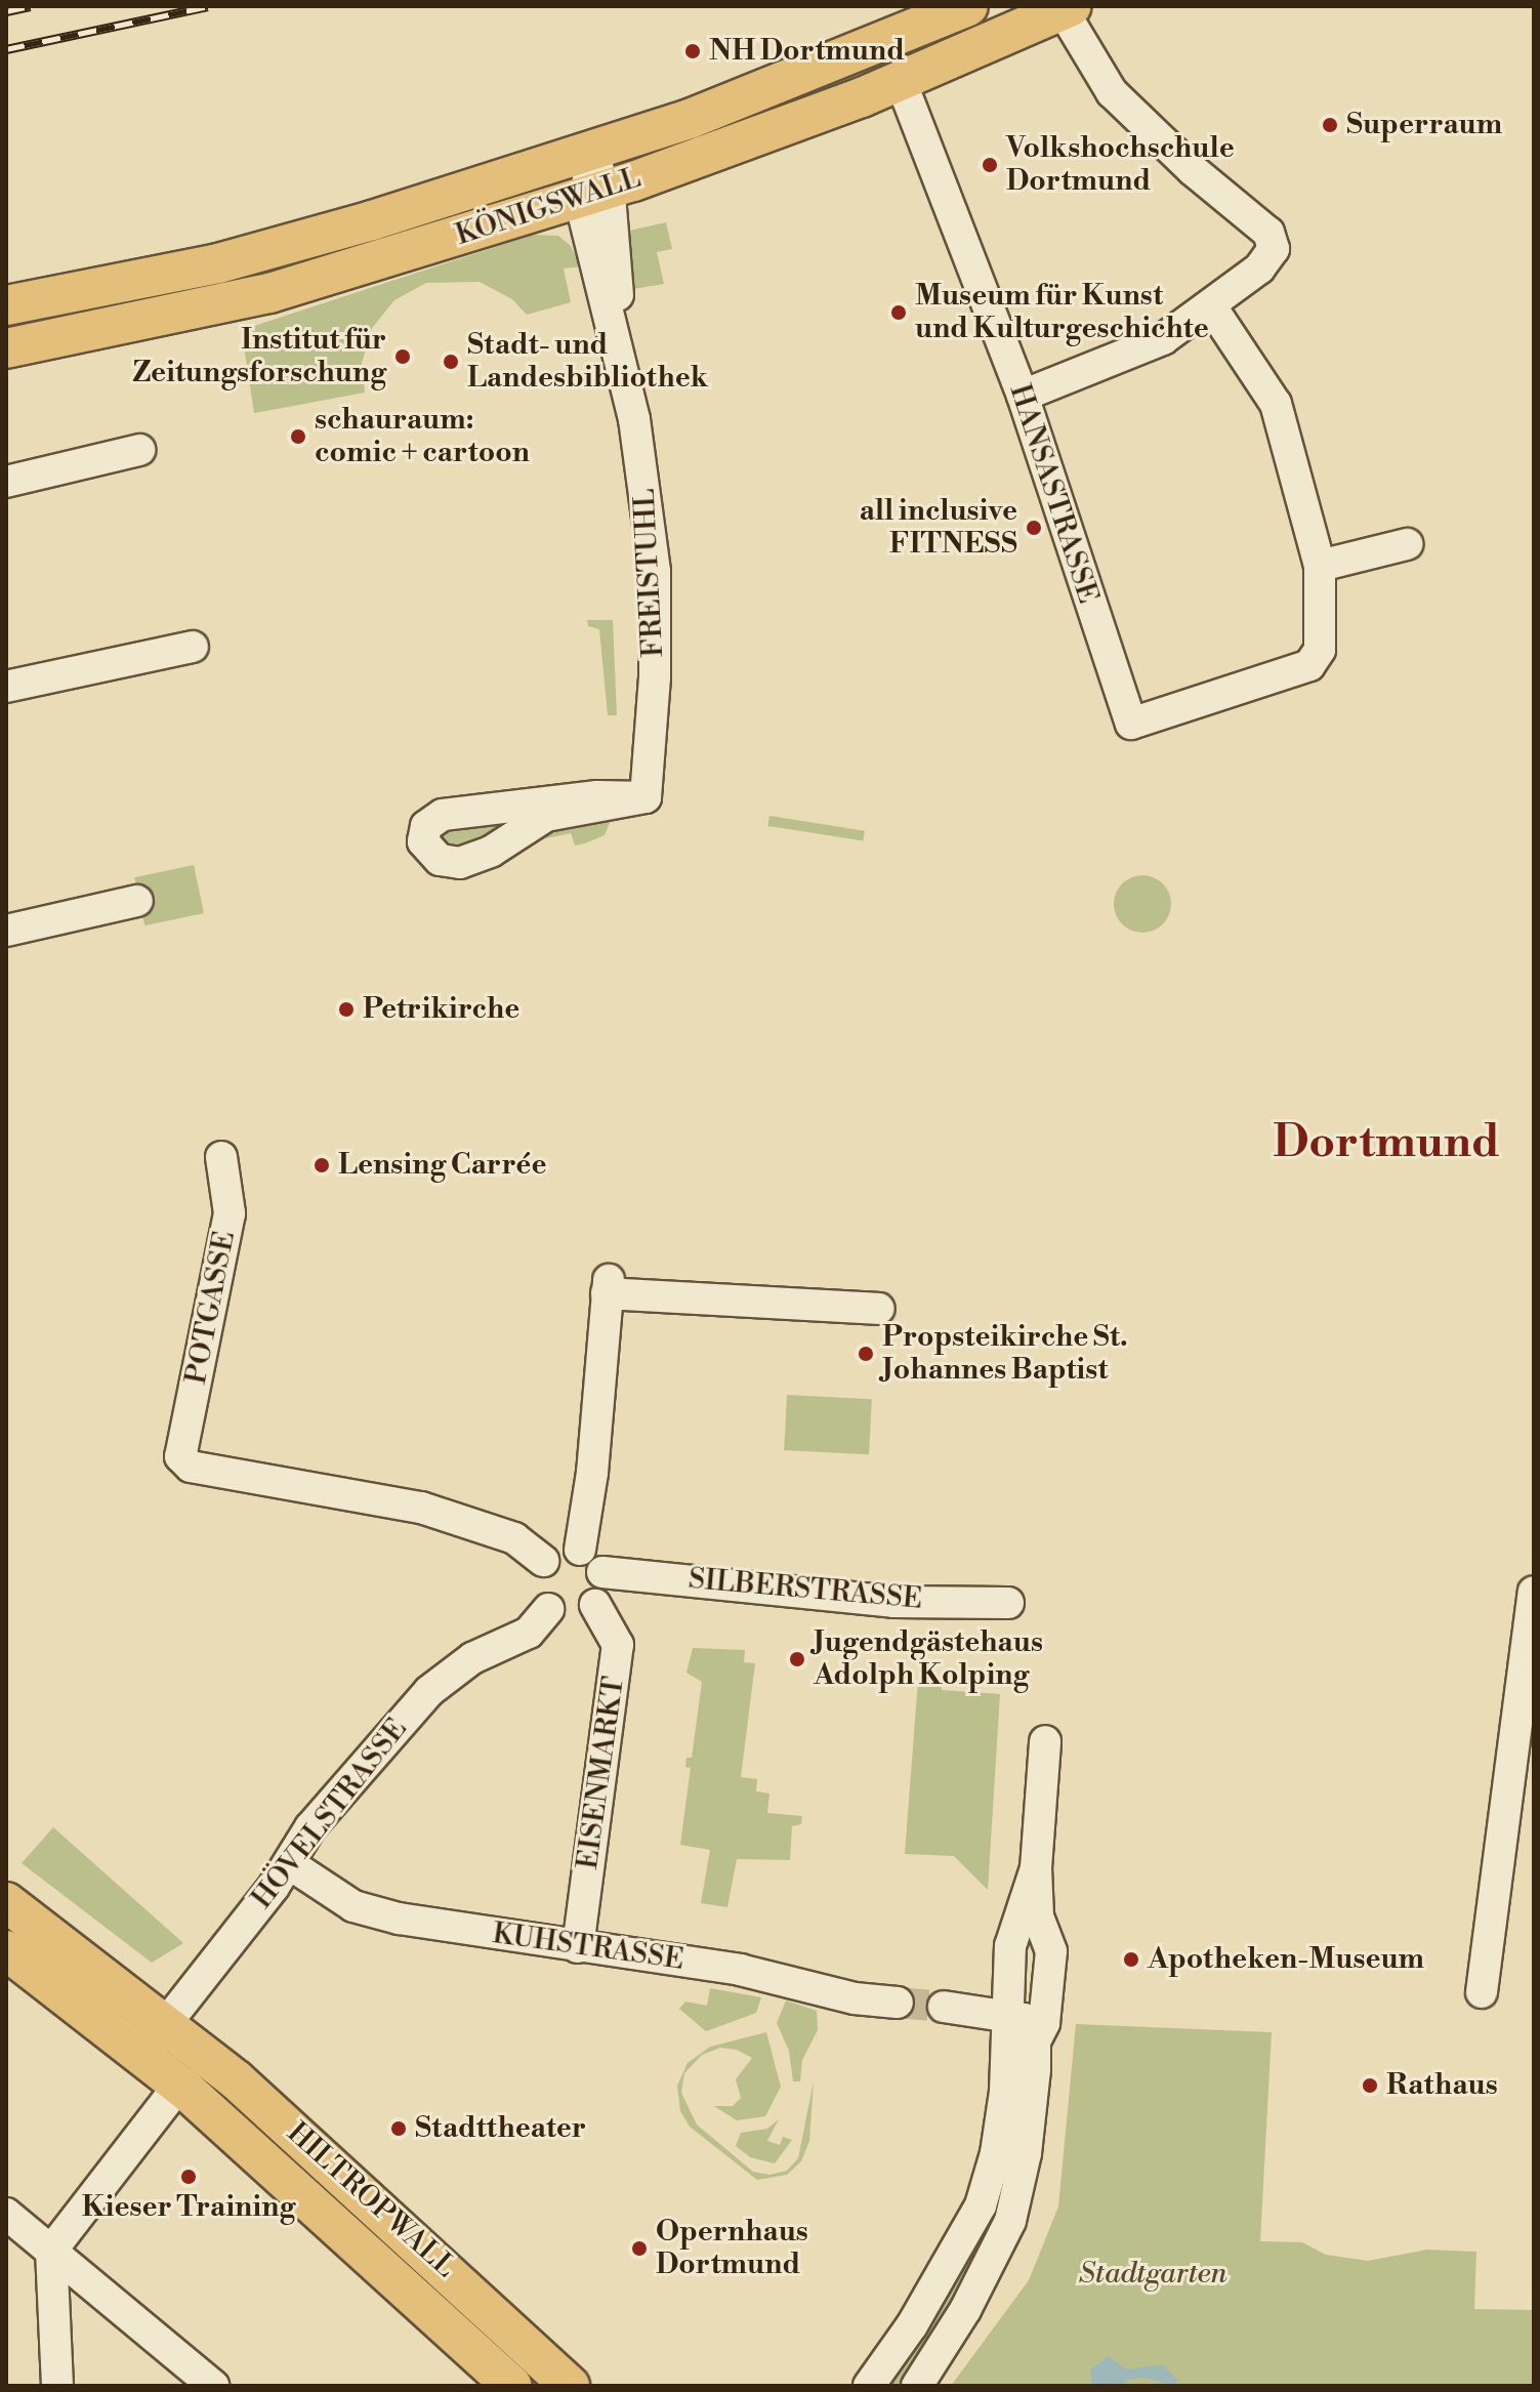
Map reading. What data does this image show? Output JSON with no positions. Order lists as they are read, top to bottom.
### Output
{
  "streets": {
    "main road": ["KÖNIGSWALL", "HILTROPWALL"],
    "street": [
      "HANSASTRASSE",
      "FREISTUHL",
      "POTGASSE",
      "SILBERSTRASSE",
      "EISENMARKT",
      "HÖVELSTRASSE",
      "KUHSTRASSE"
    ]
  },
  "crossings": [
    ["KÖNIGSWALL", "HANSASTRASSE"],
    ["KÖNIGSWALL", "FREISTUHL"],
    ["POTGASSE", "SILBERSTRASSE"],
    ["POTGASSE", "EISENMARKT"],
    ["POTGASSE", "HÖVELSTRASSE"],
    ["SILBERSTRASSE", "EISENMARKT"],
    ["SILBERSTRASSE", "HÖVELSTRASSE"],
    ["EISENMARKT", "HÖVELSTRASSE"],
    ["EISENMARKT", "KUHSTRASSE"],
    ["HÖVELSTRASSE", "KUHSTRASSE"],
    ["HÖVELSTRASSE", "HILTROPWALL"]
  ],
  "districts": ["Dortmund"],
  "parks": ["Stadtgarten"],
  "places": [
    "NH Dortmund",
    "Superraum",
    "Volkshochschule Dortmund",
    "Museum für Kunst und Kulturgeschichte",
    "Institut für Zeitungsforschung",
    "Stadt- und Landesbibliothek",
    "schauraum: comic + cartoon",
    "all inclusive FITNESS",
    "Petrikirche",
    "Lensing Carrée",
    "Propsteikirche St. Johannes Baptist",
    "Jugendgästehaus Adolph Kolping",
    "Apotheken-Museum",
    "Rathaus",
    "Stadttheater",
    "Kieser Training",
    "Opernhaus Dortmund"
  ]
}
